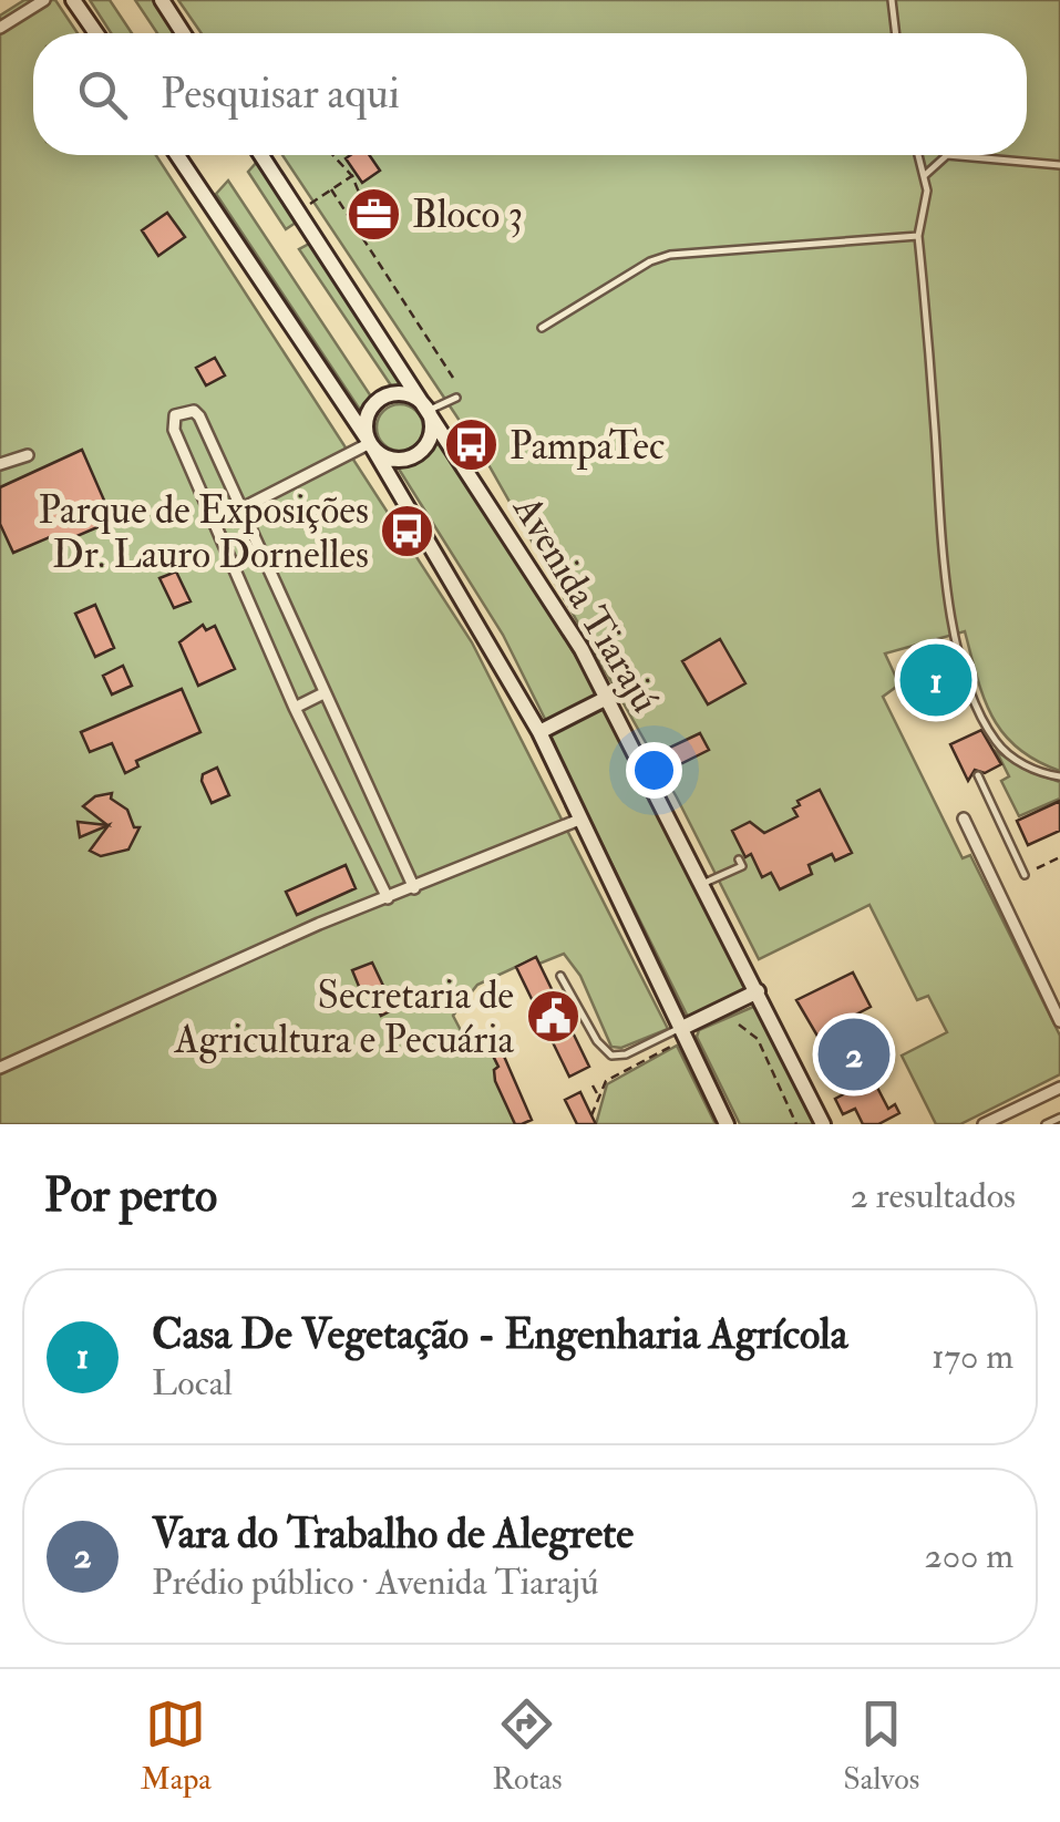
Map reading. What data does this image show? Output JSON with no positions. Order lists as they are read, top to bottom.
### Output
{
  "streets": {
    "main road": ["Avenida Tiarajú"]
  },
  "places": {
    "office": ["Bloco 3"],
    "bus stop": ["PampaTec", "Parque de Exposições Dr. Lauro Dornelles"],
    "public building": ["Secretaria de Agricultura e Pecuária"]
  },
  "page": {
    "search": "Pesquisar aqui",
    "pins": ["1", "2"],
    "heading": ["Por perto", "2 resultados"],
    "list": [
      {
        "mark": "1",
        "name": "Casa De Vegetação - Engenharia Agrícola",
        "note": "Local",
        "value": "170 m"
      },
      {
        "mark": "2",
        "name": "Vara do Trabalho de Alegrete",
        "note": "Prédio público · Avenida Tiarajú",
        "value": "200 m"
      }
    ],
    "nav": ["Mapa", "Rotas", "Salvos"]
  }
}
